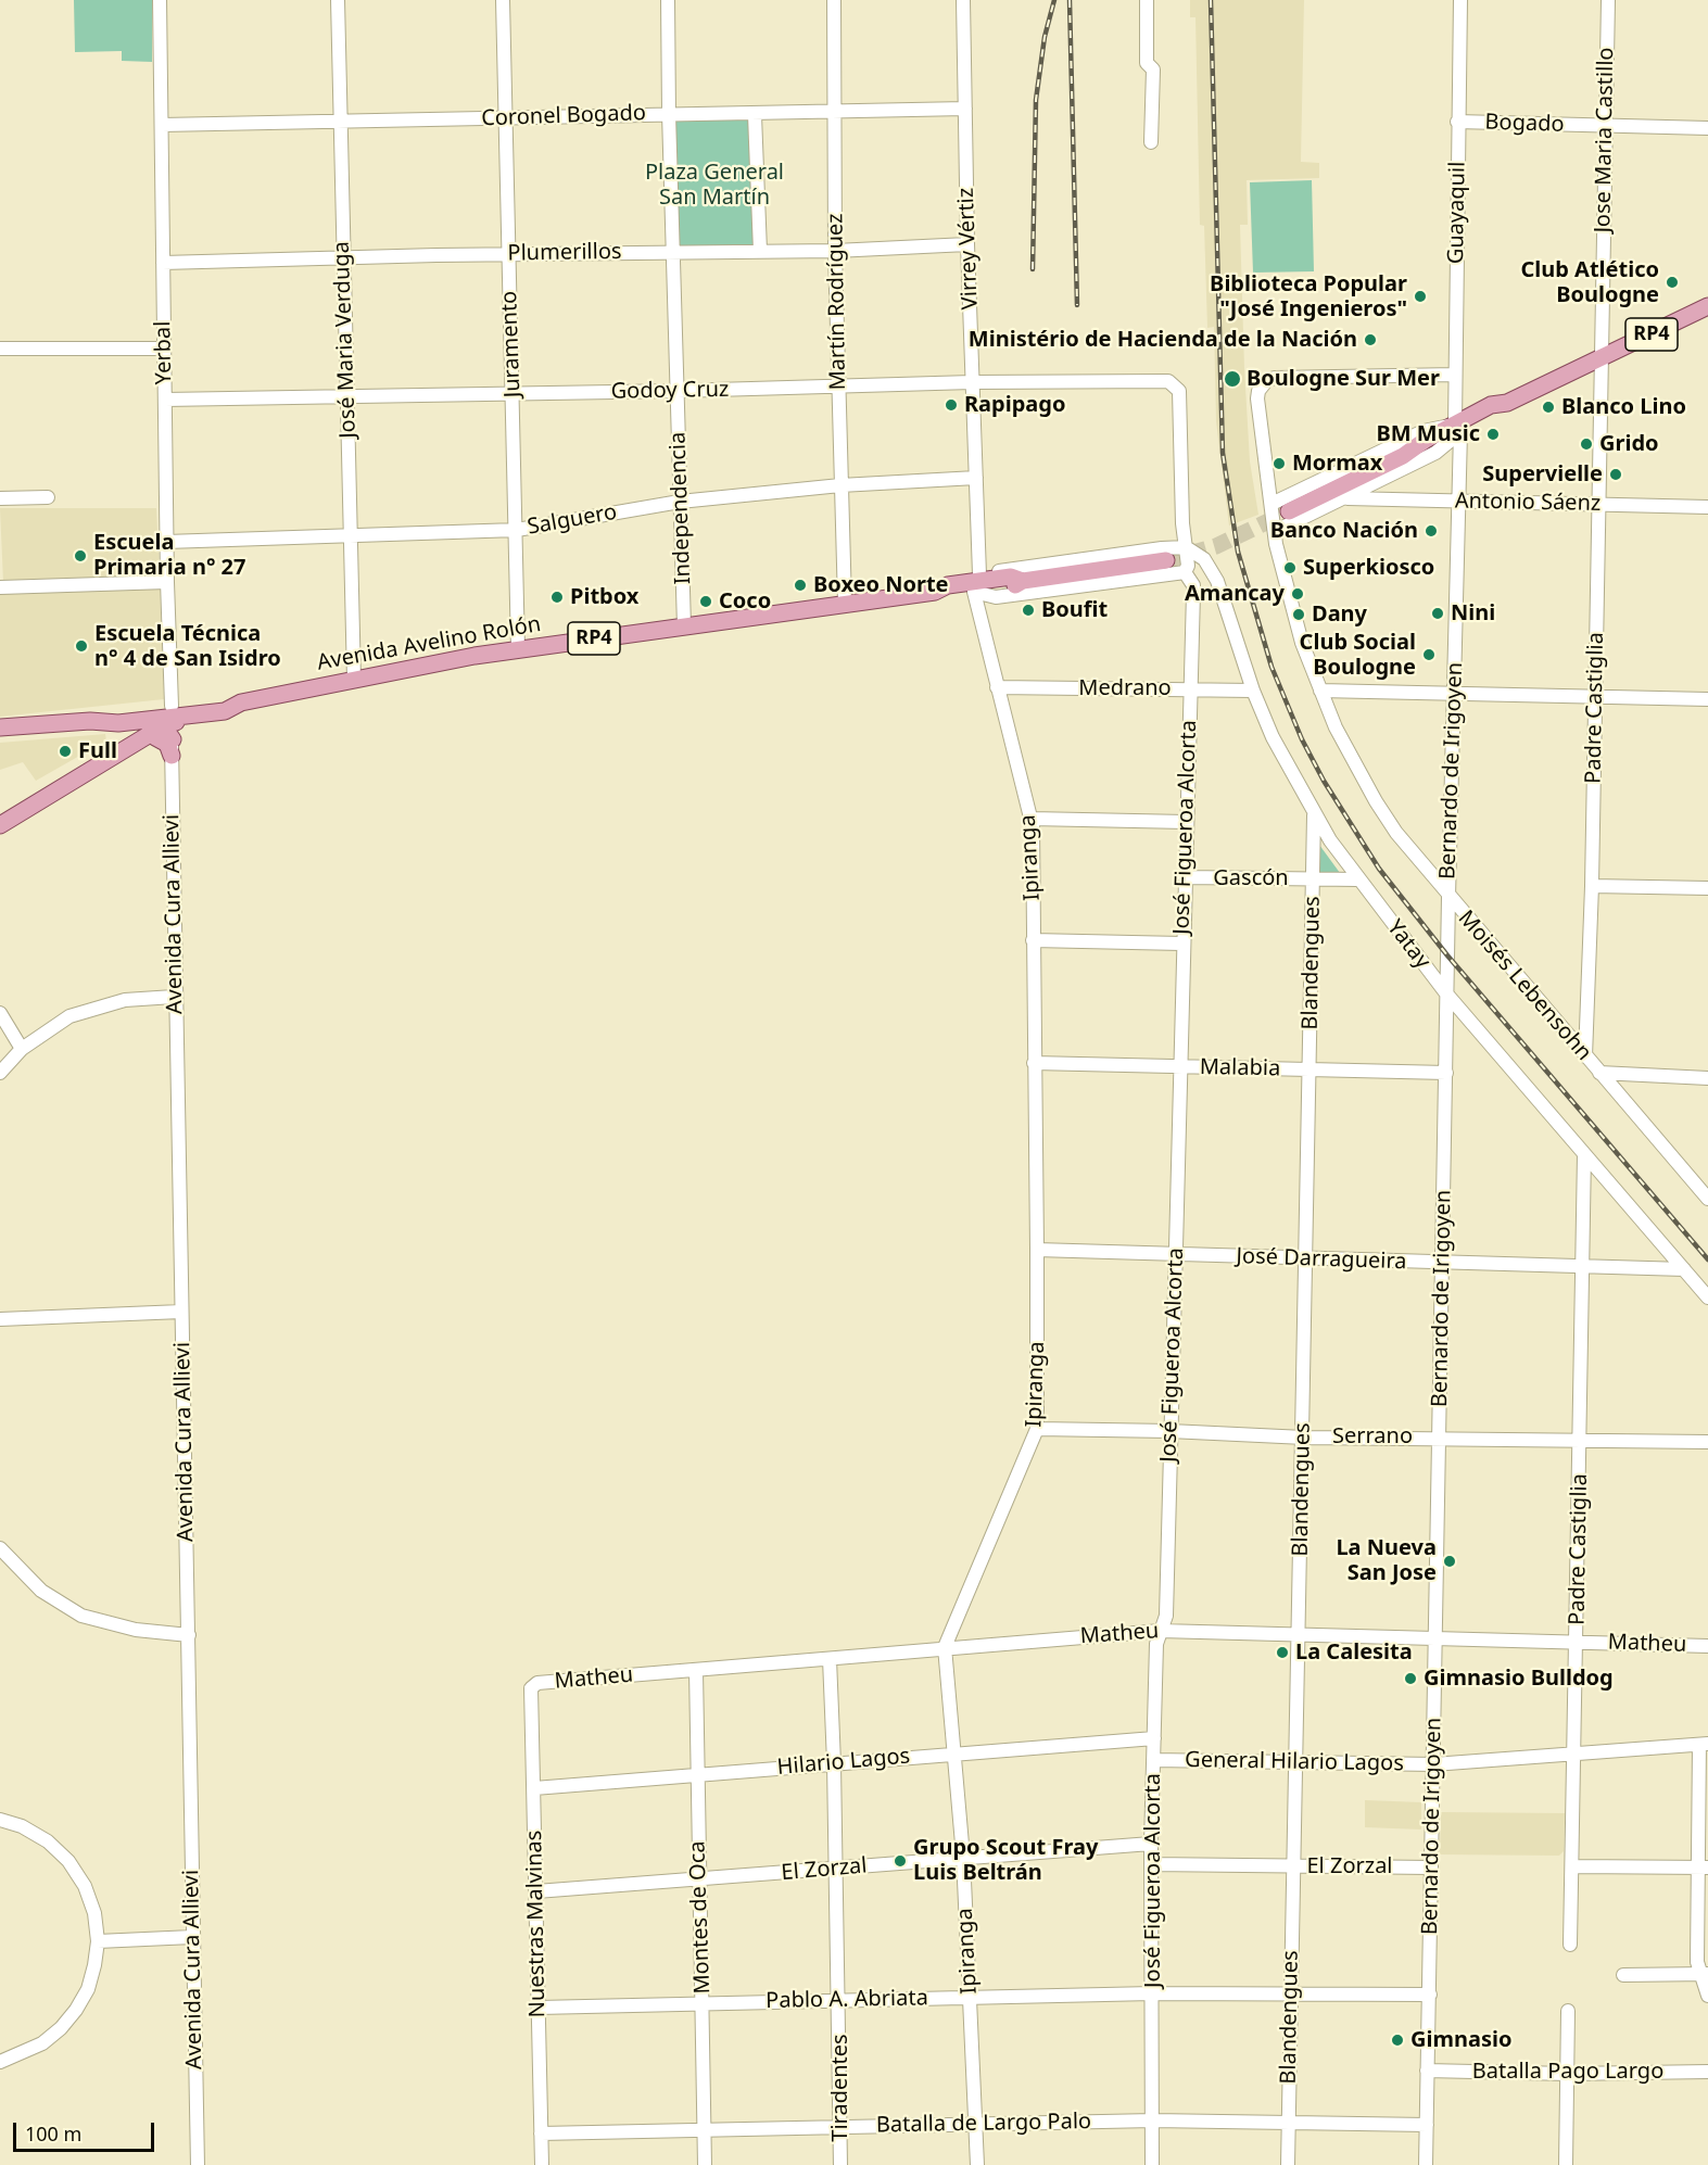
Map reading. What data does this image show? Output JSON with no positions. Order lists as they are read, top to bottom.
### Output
{
  "streets": {
    "main road": ["RP4", "Avenida Avelino Rolón"],
    "street": [
      "Coronel Bogado",
      "Bogado",
      "Jose Maria Castillo",
      "Guayaquil",
      "Virrey Vértiz",
      "Plumerillos",
      "Martín Rodríguez",
      "José Maria Verduga",
      "Juramento",
      "Yerbal",
      "Godoy Cruz",
      "Antonio Sáenz",
      "Independencia",
      "Salguero",
      "Medrano",
      "Padre Castiglia",
      "Bernardo de Irigoyen",
      "José Figueroa Alcorta",
      "Ipiranga",
      "Gascón",
      "Avenida Cura Allievi",
      "Yatay",
      "Blandengues",
      "Moisés Lebensohn",
      "Malabia",
      "José Darragueira",
      "Serrano",
      "Matheu",
      "Hilario Lagos",
      "General Hilario Lagos",
      "El Zorzal",
      "Montes de Oca",
      "Nuestras Malvinas",
      "Pablo A. Abriata",
      "Batalla Pago Largo",
      "Tiradentes",
      "Batalla de Largo Palo"
    ]
  },
  "crossings": [
    ["Coronel Bogado", "Virrey Vértiz"],
    ["Coronel Bogado", "Martín Rodríguez"],
    ["Coronel Bogado", "José Maria Verduga"],
    ["Coronel Bogado", "Juramento"],
    ["Coronel Bogado", "Yerbal"],
    ["Coronel Bogado", "Independencia"],
    ["Bogado", "Jose Maria Castillo"],
    ["Bogado", "Guayaquil"],
    ["Jose Maria Castillo", "RP4"],
    ["Jose Maria Castillo", "Padre Castiglia"],
    ["Guayaquil", "RP4"],
    ["Guayaquil", "Bernardo de Irigoyen"],
    ["Guayaquil", "Moisés Lebensohn"],
    ["Virrey Vértiz", "Plumerillos"],
    ["Virrey Vértiz", "Godoy Cruz"],
    ["Virrey Vértiz", "Salguero"],
    ["Virrey Vértiz", "Avenida Avelino Rolón"],
    ["Virrey Vértiz", "Ipiranga"],
    ["Plumerillos", "Martín Rodríguez"],
    ["Plumerillos", "José Maria Verduga"],
    ["Plumerillos", "Juramento"],
    ["Plumerillos", "Yerbal"],
    ["Plumerillos", "Independencia"],
    ["Martín Rodríguez", "Godoy Cruz"],
    ["Martín Rodríguez", "Salguero"],
    ["Martín Rodríguez", "Avenida Avelino Rolón"],
    ["RP4", "Padre Castiglia"],
    ["RP4", "Bernardo de Irigoyen"],
    ["José Maria Verduga", "Godoy Cruz"],
    ["José Maria Verduga", "Salguero"],
    ["José Maria Verduga", "Avenida Avelino Rolón"],
    ["Juramento", "Godoy Cruz"],
    ["Juramento", "Salguero"],
    ["Juramento", "Avenida Avelino Rolón"],
    ["Yerbal", "Godoy Cruz"],
    ["Yerbal", "Salguero"],
    ["Yerbal", "Avenida Avelino Rolón"],
    ["Yerbal", "Avenida Cura Allievi"],
    ["Godoy Cruz", "Independencia"],
    ["Godoy Cruz", "José Figueroa Alcorta"],
    ["Antonio Sáenz", "Padre Castiglia"],
    ["Antonio Sáenz", "Bernardo de Irigoyen"],
    ["Independencia", "Salguero"],
    ["Independencia", "Avenida Avelino Rolón"],
    ["Avenida Avelino Rolón", "José Figueroa Alcorta"],
    ["Avenida Avelino Rolón", "Ipiranga"],
    ["Avenida Avelino Rolón", "Avenida Cura Allievi"],
    ["Avenida Avelino Rolón", "Yatay"],
    ["Medrano", "José Figueroa Alcorta"],
    ["Medrano", "Ipiranga"],
    ["Medrano", "Yatay"],
    ["Padre Castiglia", "Yatay"],
    ["Padre Castiglia", "Moisés Lebensohn"],
    ["Padre Castiglia", "José Darragueira"],
    ["Padre Castiglia", "Serrano"],
    ["Padre Castiglia", "Matheu"],
    ["Padre Castiglia", "General Hilario Lagos"],
    ["Bernardo de Irigoyen", "Yatay"],
    ["Bernardo de Irigoyen", "Moisés Lebensohn"],
    ["Bernardo de Irigoyen", "Malabia"],
    ["Bernardo de Irigoyen", "José Darragueira"],
    ["Bernardo de Irigoyen", "Serrano"],
    ["Bernardo de Irigoyen", "Matheu"],
    ["Bernardo de Irigoyen", "General Hilario Lagos"],
    ["Bernardo de Irigoyen", "El Zorzal"],
    ["Bernardo de Irigoyen", "Pablo A. Abriata"],
    ["Bernardo de Irigoyen", "Batalla Pago Largo"],
    ["Bernardo de Irigoyen", "Batalla de Largo Palo"],
    ["José Figueroa Alcorta", "Gascón"],
    ["José Figueroa Alcorta", "Yatay"],
    ["José Figueroa Alcorta", "Malabia"],
    ["José Figueroa Alcorta", "José Darragueira"],
    ["José Figueroa Alcorta", "Serrano"],
    ["José Figueroa Alcorta", "Matheu"],
    ["José Figueroa Alcorta", "Hilario Lagos"],
    ["José Figueroa Alcorta", "General Hilario Lagos"],
    ["José Figueroa Alcorta", "El Zorzal"],
    ["José Figueroa Alcorta", "Pablo A. Abriata"],
    ["José Figueroa Alcorta", "Batalla de Largo Palo"],
    ["Ipiranga", "Malabia"],
    ["Ipiranga", "José Darragueira"],
    ["Ipiranga", "Serrano"],
    ["Ipiranga", "Matheu"],
    ["Ipiranga", "Hilario Lagos"],
    ["Ipiranga", "El Zorzal"],
    ["Ipiranga", "Pablo A. Abriata"],
    ["Ipiranga", "Batalla de Largo Palo"],
    ["Gascón", "Yatay"],
    ["Gascón", "Blandengues"],
    ["Yatay", "Blandengues"],
    ["Yatay", "José Darragueira"],
    ["Blandengues", "Malabia"],
    ["Blandengues", "José Darragueira"],
    ["Blandengues", "Serrano"],
    ["Blandengues", "Matheu"],
    ["Blandengues", "General Hilario Lagos"],
    ["Blandengues", "El Zorzal"],
    ["Blandengues", "Pablo A. Abriata"],
    ["Blandengues", "Batalla de Largo Palo"],
    ["Matheu", "Montes de Oca"],
    ["Matheu", "Nuestras Malvinas"],
    ["Matheu", "Tiradentes"],
    ["Hilario Lagos", "Montes de Oca"],
    ["Hilario Lagos", "Nuestras Malvinas"],
    ["Hilario Lagos", "Tiradentes"],
    ["El Zorzal", "Montes de Oca"],
    ["El Zorzal", "Nuestras Malvinas"],
    ["El Zorzal", "Tiradentes"],
    ["Montes de Oca", "Pablo A. Abriata"],
    ["Montes de Oca", "Batalla de Largo Palo"],
    ["Nuestras Malvinas", "Pablo A. Abriata"],
    ["Nuestras Malvinas", "Batalla de Largo Palo"],
    ["Pablo A. Abriata", "Tiradentes"],
    ["Tiradentes", "Batalla de Largo Palo"]
  ],
  "parks": ["Plaza General San Martín"],
  "places": [
    "Club Atlético Boulogne",
    "Biblioteca Popular \"José Ingenieros\"",
    "Ministério de Hacienda de la Nación",
    "Boulogne Sur Mer",
    "Rapipago",
    "Blanco Lino",
    "BM Music",
    "Grido",
    "Mormax",
    "Supervielle",
    "Banco Nación",
    "Escuela Primaria n° 27",
    "Superkiosco",
    "Boxeo Norte",
    "Amancay",
    "Pitbox",
    "Coco",
    "Boufit",
    "Nini",
    "Dany",
    "Escuela Técnica n° 4 de San Isidro",
    "Club Social Boulogne",
    "Full",
    "La Nueva San Jose",
    "La Calesita",
    "Gimnasio Bulldog",
    "Grupo Scout Fray Luis Beltrán",
    "Gimnasio"
  ],
  "scale_bar": "100 m"
}
